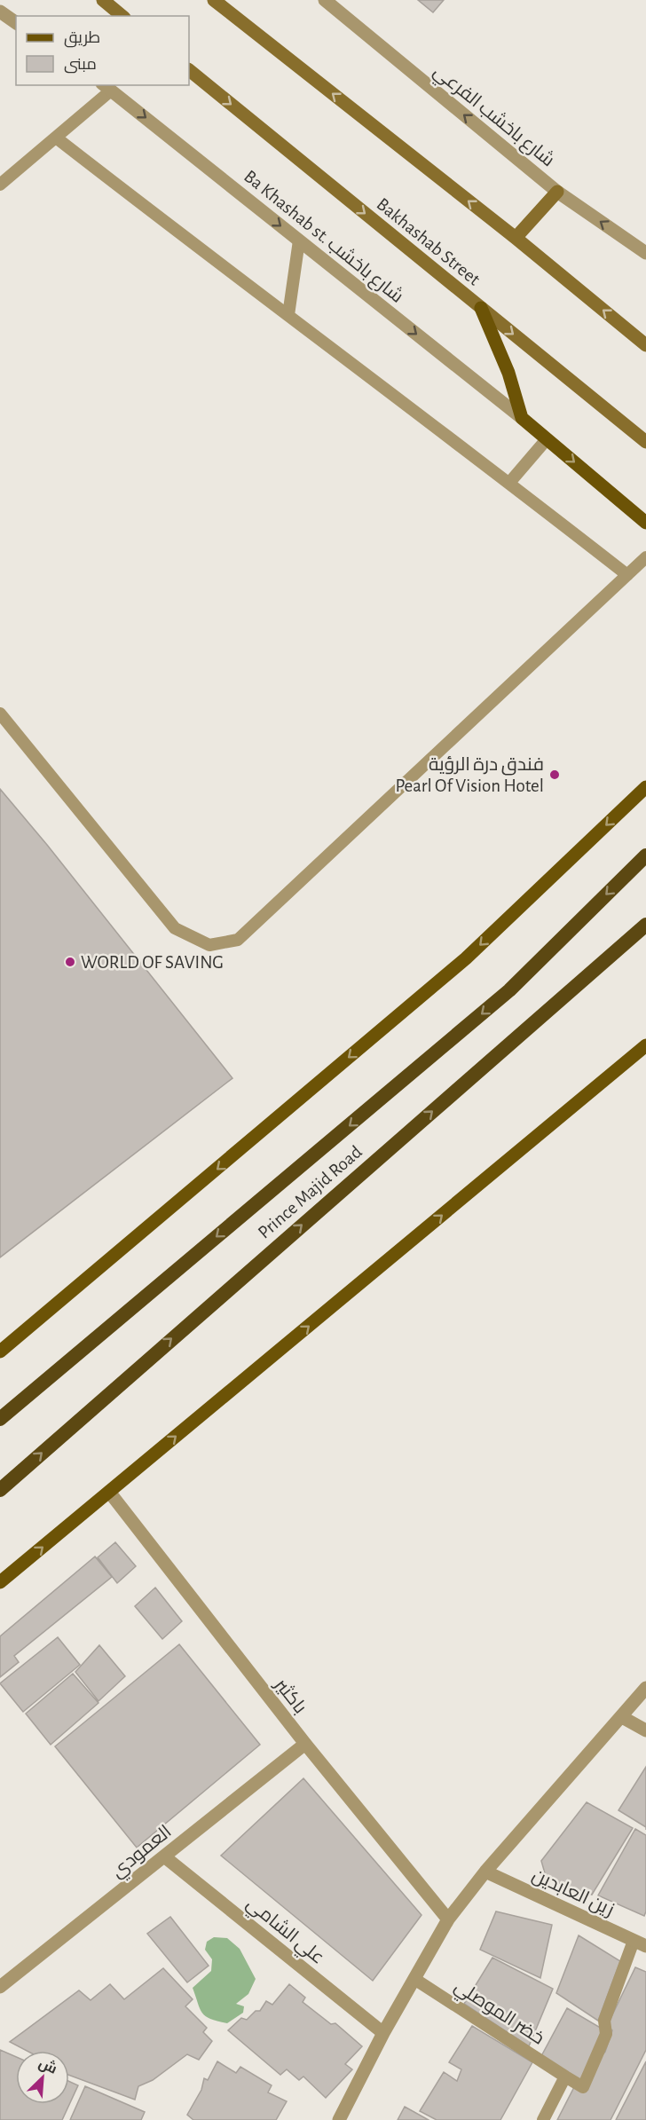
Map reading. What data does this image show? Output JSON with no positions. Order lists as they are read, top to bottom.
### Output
{
  "streets": {
    "highway": ["Prince Majid Road"],
    "main road": ["Bakhashab Street"],
    "street": [
      "شارع باخشب الفرعي",
      "Ba Khashab st. شارع باخشب",
      "باكثير",
      "العمودي",
      "زين العابدين",
      "علي الشامي"
    ],
    "lane": ["خضر الموصلي"]
  },
  "crossings": [
    ["باكثير", "العمودي"],
    ["العمودي", "علي الشامي"],
    ["زين العابدين", "خضر الموصلي"]
  ],
  "one_way": ["شارع باخشب الفرعي", "Ba Khashab st. شارع باخشب"],
  "places": ["فندق درة الرؤية Pearl Of Vision Hotel", "WORLD OF SAVING"],
  "legend": ["طريق", "مبنى"],
  "north": "top right"
}
